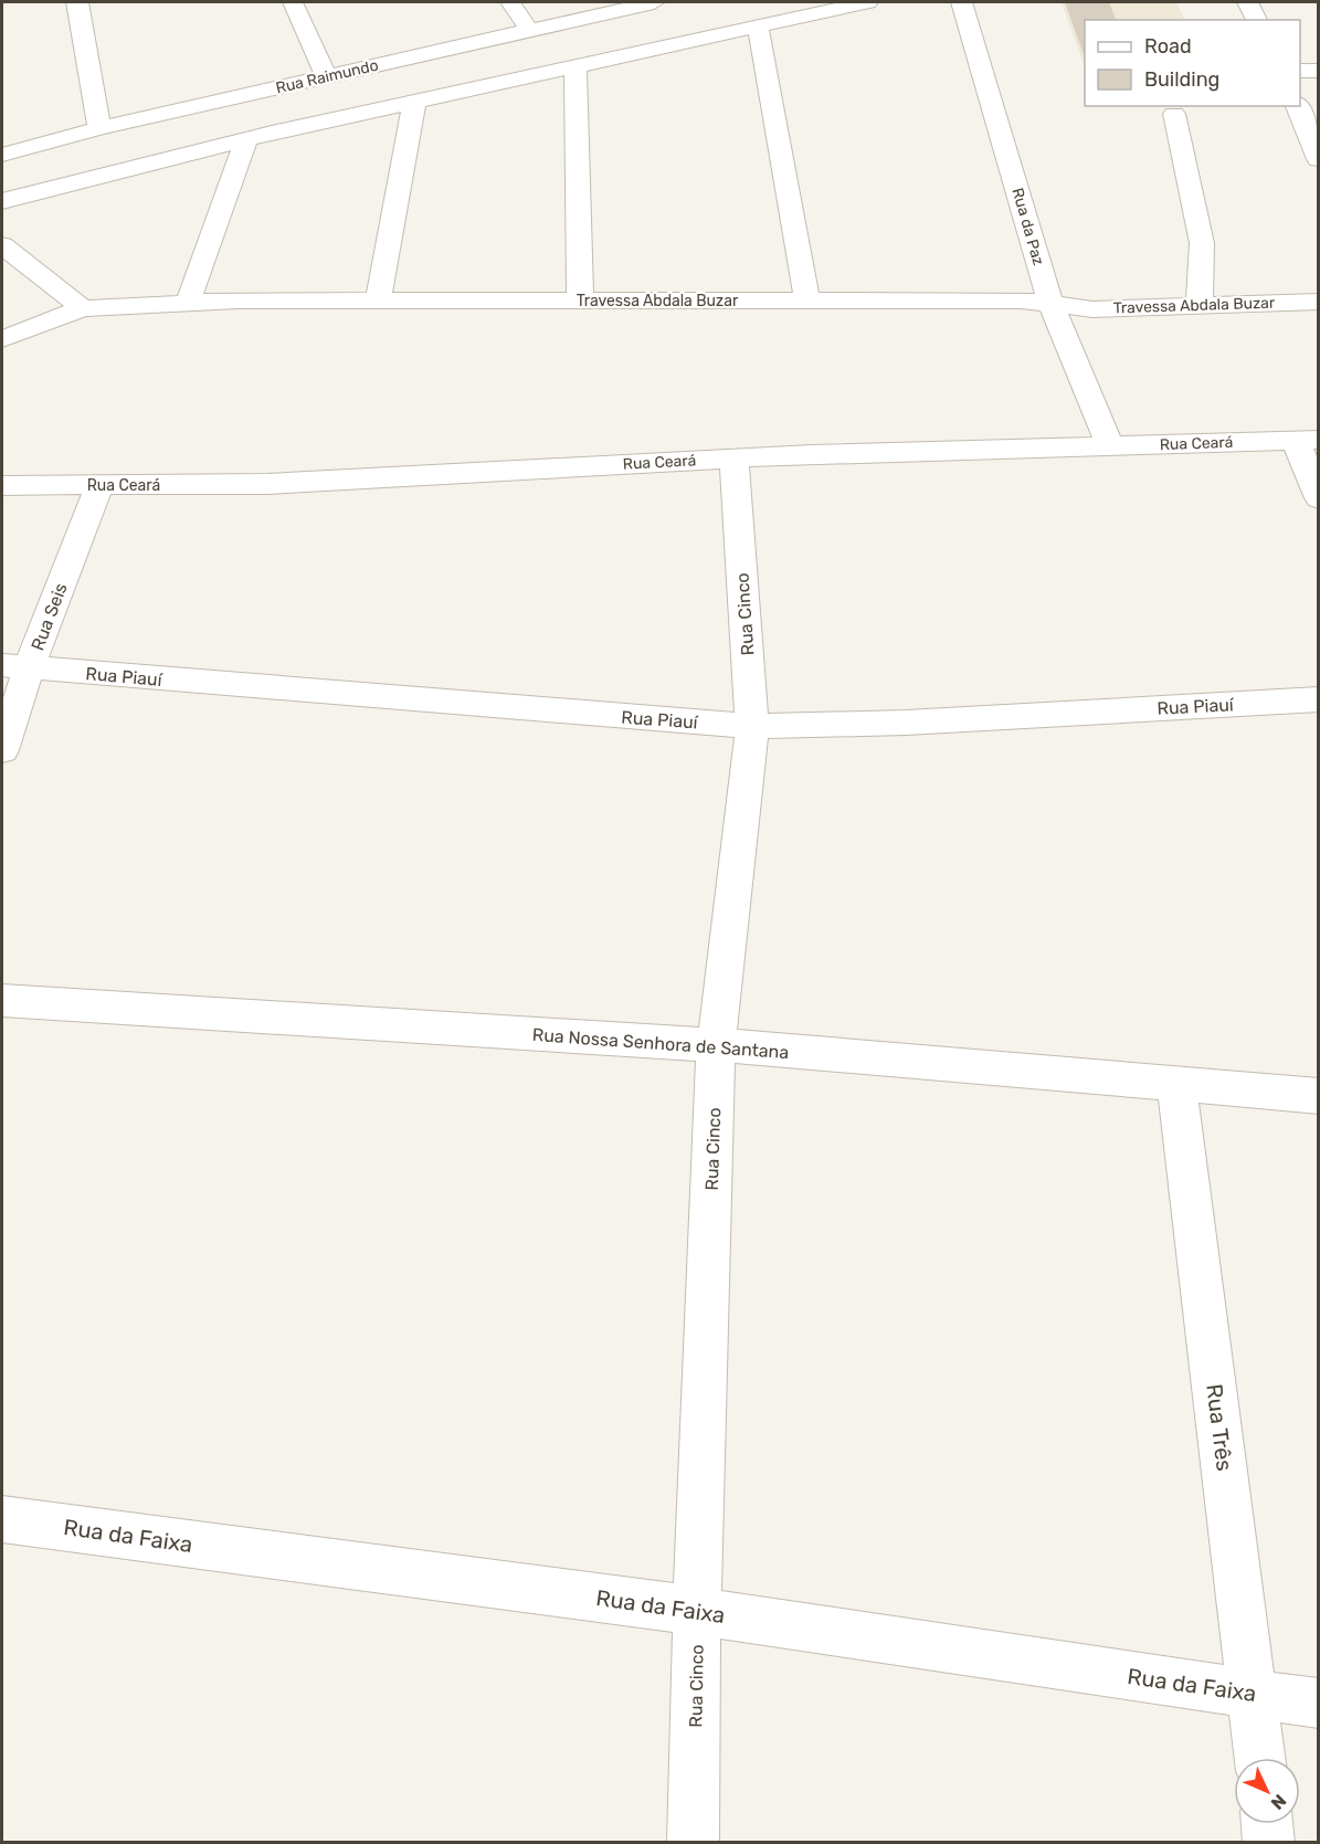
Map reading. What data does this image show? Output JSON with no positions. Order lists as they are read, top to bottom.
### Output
{
  "streets": {
    "street": [
      "Rua Raimundo",
      "Rua da Paz",
      "Travessa Abdala Buzar",
      "Rua Ceará",
      "Rua Cinco",
      "Rua Seis",
      "Rua Piauí",
      "Rua Nossa Senhora de Santana",
      "Rua Três",
      "Rua da Faixa"
    ]
  },
  "crossings": [
    ["Rua da Paz", "Travessa Abdala Buzar"],
    ["Rua da Paz", "Rua Ceará"],
    ["Rua Ceará", "Rua Cinco"],
    ["Rua Ceará", "Rua Seis"],
    ["Rua Cinco", "Rua Piauí"],
    ["Rua Cinco", "Rua Nossa Senhora de Santana"],
    ["Rua Cinco", "Rua da Faixa"],
    ["Rua Seis", "Rua Piauí"],
    ["Rua Nossa Senhora de Santana", "Rua Três"],
    ["Rua Três", "Rua da Faixa"]
  ],
  "legend": ["Road", "Building"],
  "north": "bottom right"
}
